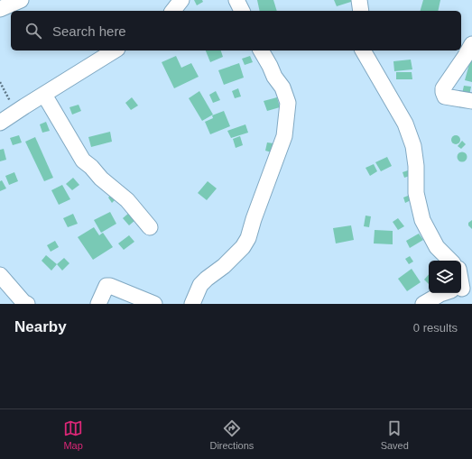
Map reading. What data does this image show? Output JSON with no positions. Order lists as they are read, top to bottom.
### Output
{
  "page": {
    "search": "Search here",
    "heading": ["Nearby", "0 results"],
    "nav": ["Map", "Directions", "Saved"]
  }
}
